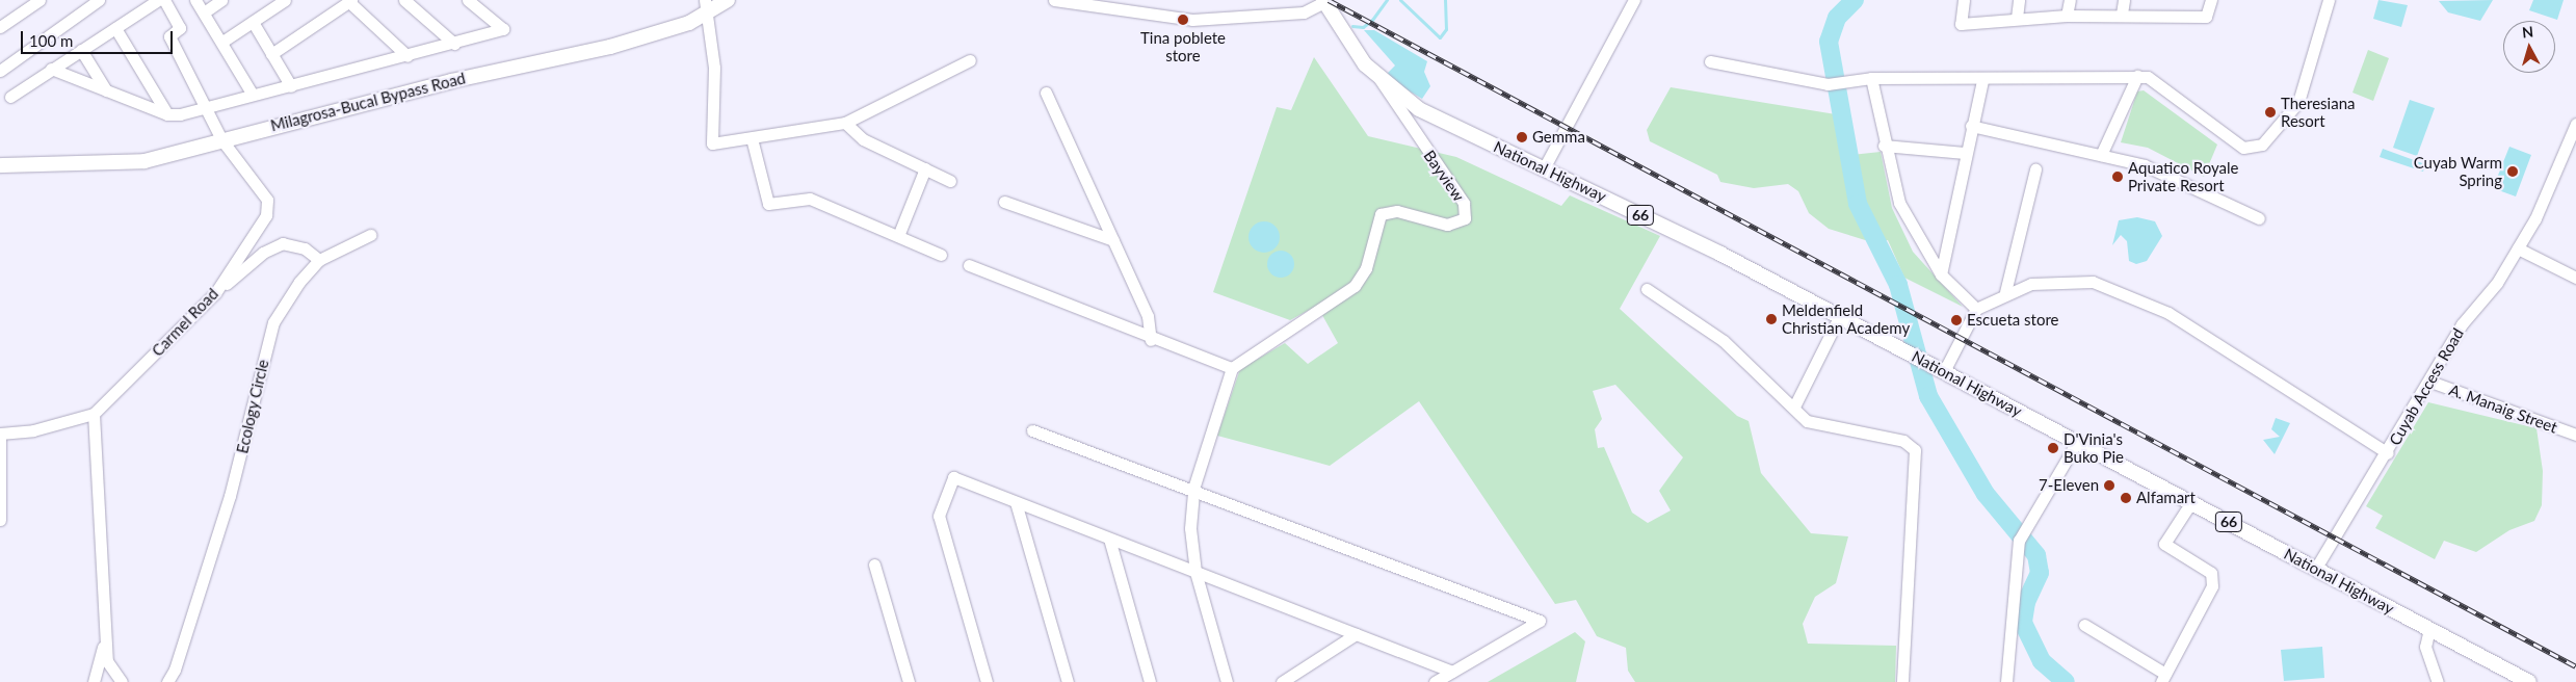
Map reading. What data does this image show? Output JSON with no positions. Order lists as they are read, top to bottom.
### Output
{
  "streets": {
    "main road": ["Milagrosa-Bucal Bypass Road", "National Highway", "66"],
    "street": [
      "Bayview",
      "Carmel Road",
      "Cuyab Access Road",
      "Ecology Circle",
      "A. Manaig Street"
    ]
  },
  "crossings": [
    ["Milagrosa-Bucal Bypass Road", "Carmel Road"],
    ["National Highway", "Bayview"],
    ["National Highway", "Cuyab Access Road"],
    ["Cuyab Access Road", "A. Manaig Street"]
  ],
  "places": [
    "Tina poblete store",
    "Theresiana Resort",
    "Gemma",
    "Cuyab Warm Spring",
    "Aquatico Royale Private Resort",
    "Meldenfield Christian Academy",
    "Escueta store",
    "D'Vinia's Buko Pie",
    "7-Eleven",
    "Alfamart"
  ],
  "scale_bar": "100 m",
  "north": "top"
}
